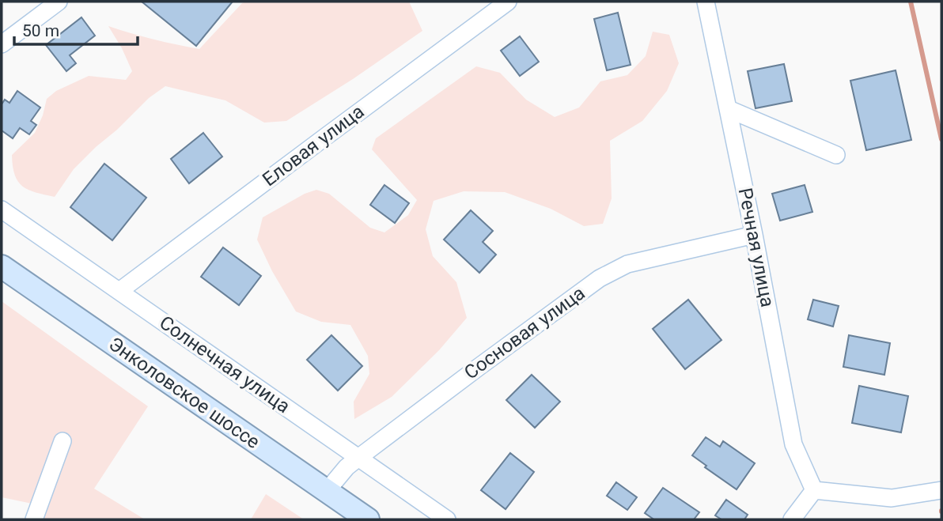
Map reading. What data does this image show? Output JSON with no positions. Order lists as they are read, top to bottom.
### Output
{
  "streets": {
    "main road": ["Энколовское шоссе"],
    "street": [
      "Еловая улица",
      "Речная улица",
      "Сосновая улица",
      "Солнечная улица"
    ]
  },
  "crossings": [
    ["Еловая улица", "Солнечная улица"],
    ["Речная улица", "Сосновая улица"],
    ["Сосновая улица", "Солнечная улица"],
    ["Сосновая улица", "Энколовское шоссе"]
  ],
  "scale_bar": "50 m"
}
